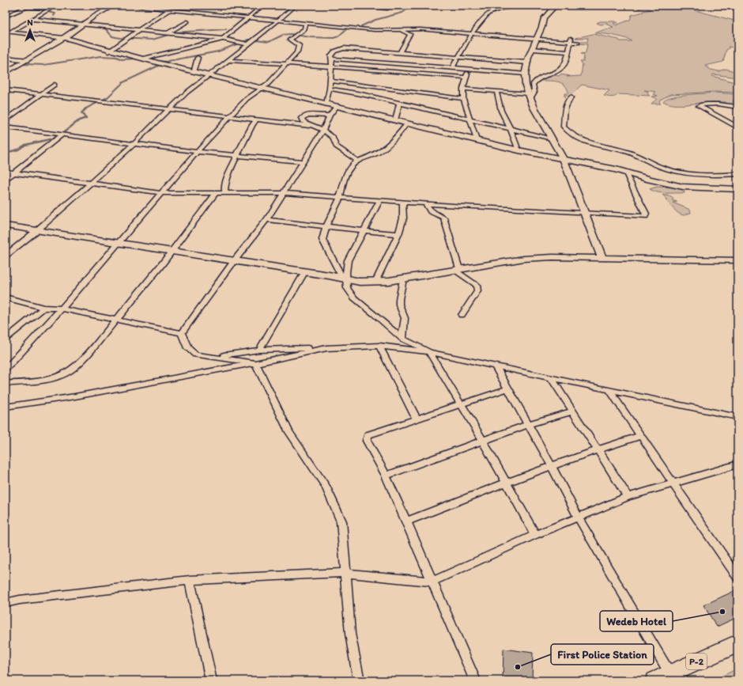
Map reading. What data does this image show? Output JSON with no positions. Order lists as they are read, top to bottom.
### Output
{
  "streets": {
    "highway": ["P-2"]
  },
  "places": ["Wedeb Hotel", "First Police Station"],
  "north": "top"
}
